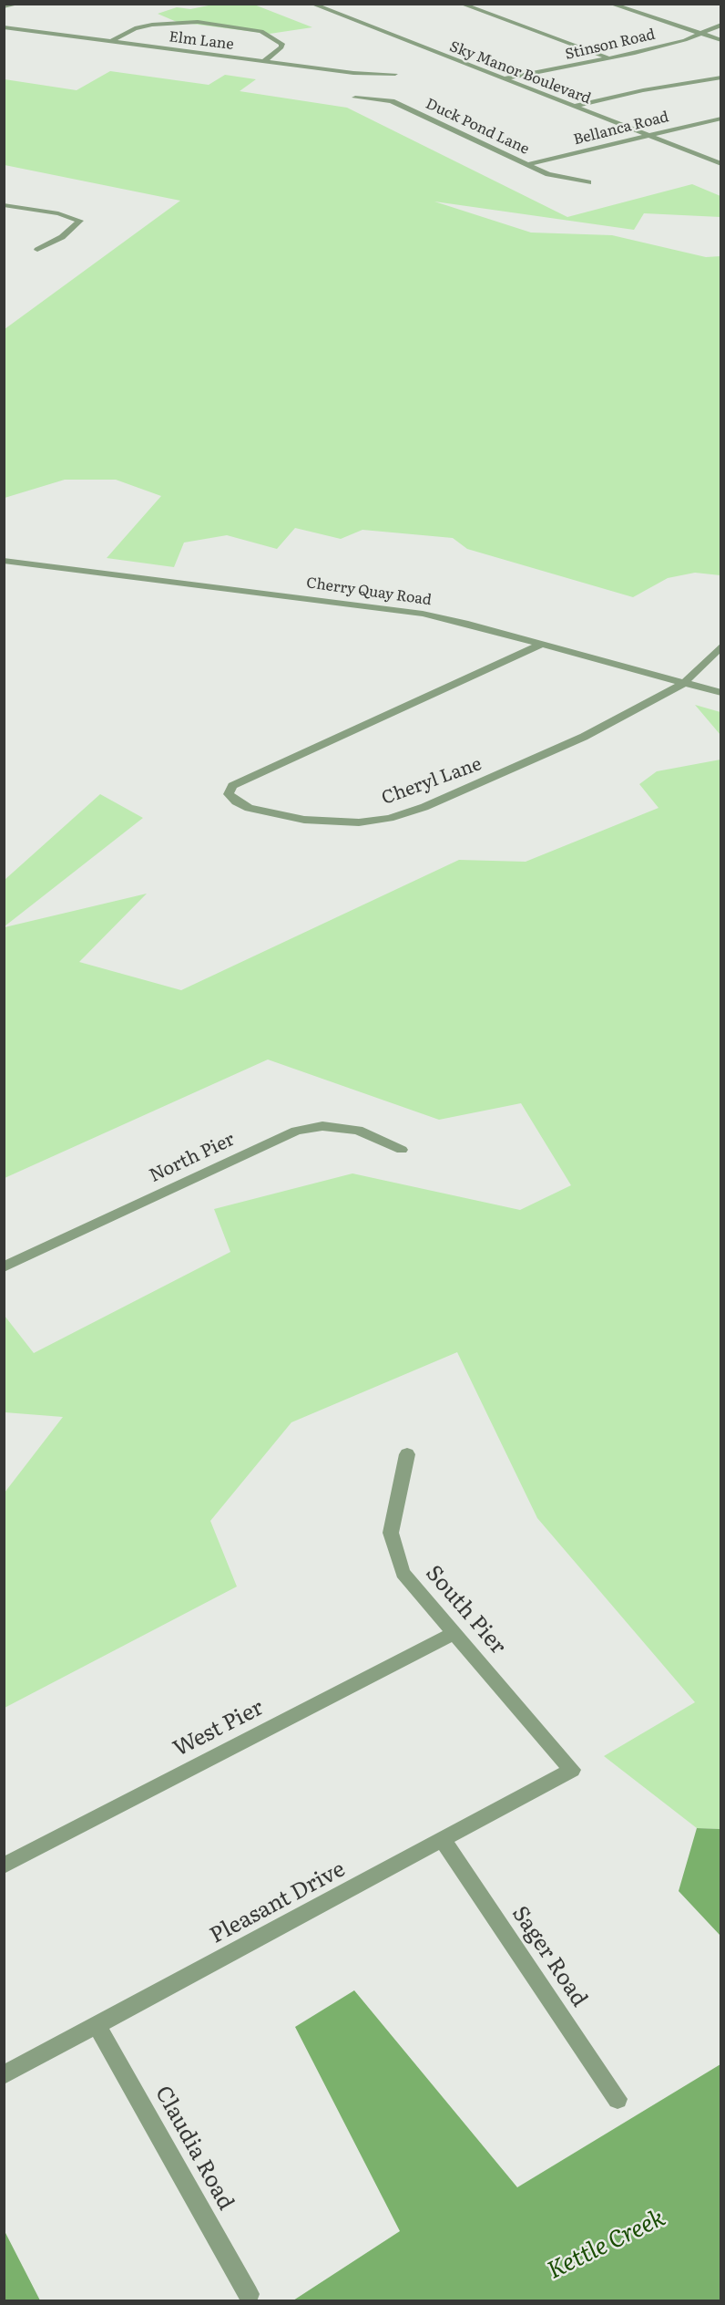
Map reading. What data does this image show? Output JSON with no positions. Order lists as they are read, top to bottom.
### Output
{
  "streets": {
    "street": [
      "Elm Lane",
      "Stinson Road",
      "Sky Manor Boulevard",
      "Duck Pond Lane",
      "Bellanca Road",
      "Cherry Quay Road",
      "Cheryl Lane",
      "North Pier",
      "South Pier",
      "West Pier",
      "Pleasant Drive",
      "Sager Road",
      "Claudia Road"
    ]
  },
  "crossings": [
    ["Stinson Road", "Sky Manor Boulevard"],
    ["Sky Manor Boulevard", "Bellanca Road"],
    ["Duck Pond Lane", "Bellanca Road"],
    ["Cherry Quay Road", "Cheryl Lane"],
    ["South Pier", "West Pier"],
    ["South Pier", "Pleasant Drive"],
    ["Pleasant Drive", "Sager Road"],
    ["Pleasant Drive", "Claudia Road"]
  ],
  "water": ["Kettle Creek"]
}
